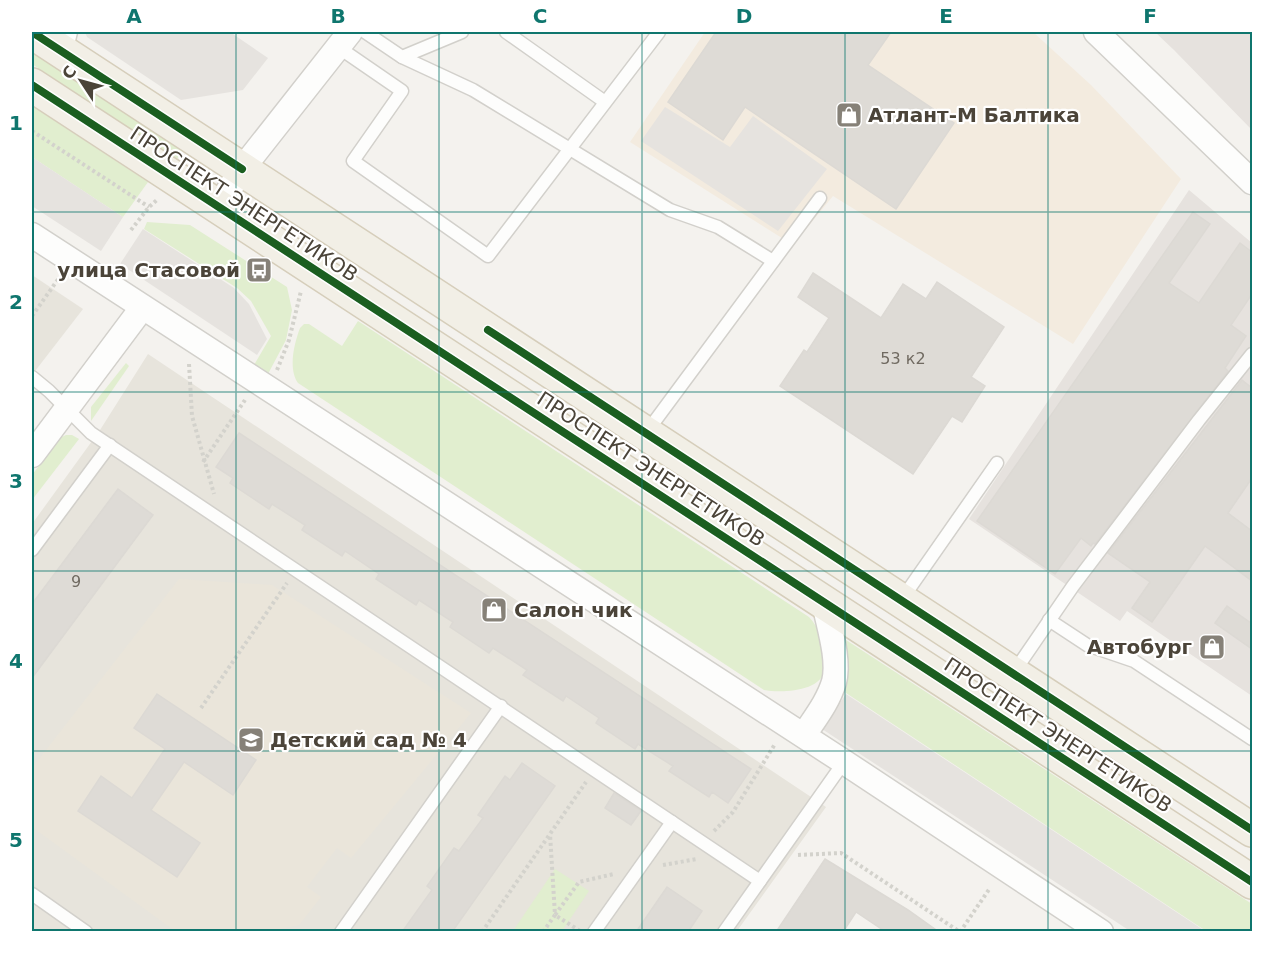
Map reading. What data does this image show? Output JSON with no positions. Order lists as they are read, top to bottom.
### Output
{
  "streets": {
    "main road": ["ПРОСПЕКТ ЭНЕРГЕТИКОВ"]
  },
  "places": {
    "shop": ["Атлант-М Балтика", "Салон чик", "Автобург"],
    "bus stop": ["улица Стасовой"],
    "school or university": ["Детский сад № 4"]
  },
  "house_numbers": ["53 к2", "9"],
  "north": "top left",
  "grid": {
    "columns": [
      "A",
      "B",
      "C",
      "D",
      "E",
      "F"
    ],
    "rows": [
      "1",
      "2",
      "3",
      "4",
      "5"
    ]
  }
}
